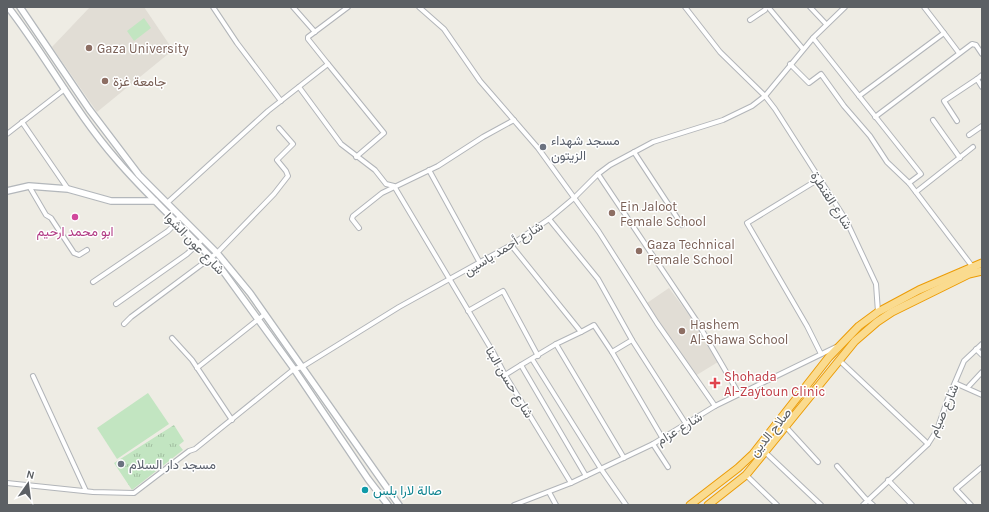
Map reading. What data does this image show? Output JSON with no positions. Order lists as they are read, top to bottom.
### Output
{
  "streets": {
    "highway": ["صلاح الدين"],
    "main road": ["شارع عون الشوا"],
    "street": [
      "شارع القنطرة",
      "شارع أحمد ياسين",
      "شارع حسن البنا",
      "شارع صيام",
      "شارع عزام"
    ]
  },
  "crossings": [
    ["شارع القنطرة", "شارع أحمد ياسين"],
    ["شارع القنطرة", "صلاح الدين"],
    ["شارع عون الشوا", "شارع أحمد ياسين"],
    ["شارع أحمد ياسين", "شارع حسن البنا"],
    ["شارع حسن البنا", "شارع عزام"],
    ["شارع عزام", "صلاح الدين"]
  ],
  "places": {
    "other": [
      "Gaza University",
      "جامعة غزة",
      "مسجد شهداء الزيتون",
      "Ein Jaloot Female School",
      "ابو محمد ارحيم",
      "Gaza Technical Female School",
      "Hashem Al-Shawa School",
      "مسجد دار السلام",
      "صالة لارا بلس"
    ],
    "health": ["Shohada Al-Zaytoun Clinic"]
  },
  "north": "top"
}
